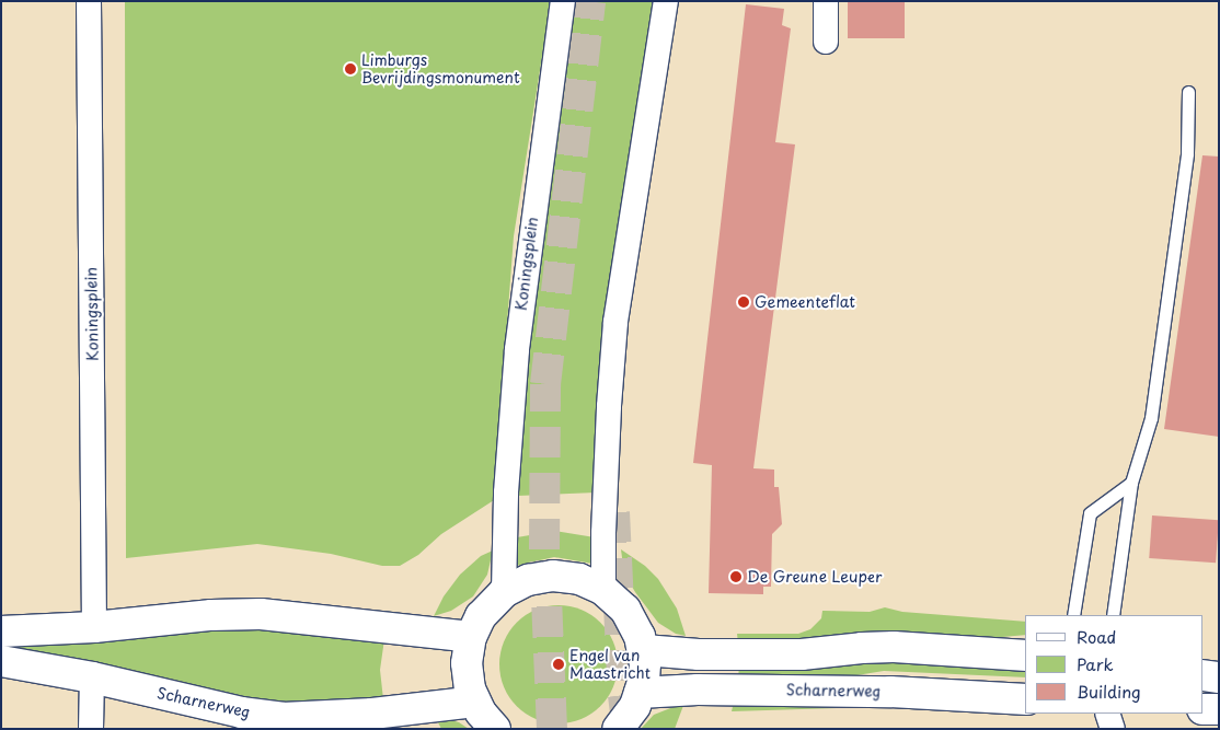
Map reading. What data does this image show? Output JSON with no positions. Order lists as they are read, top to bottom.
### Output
{
  "streets": {
    "street": ["Koningsplein", "Scharnerweg"]
  },
  "places": [
    "Limburgs Bevrijdingsmonument",
    "Gemeenteflat",
    "De Greune Leuper",
    "Engel van Maastricht"
  ],
  "legend": ["Road", "Park", "Building"]
}
